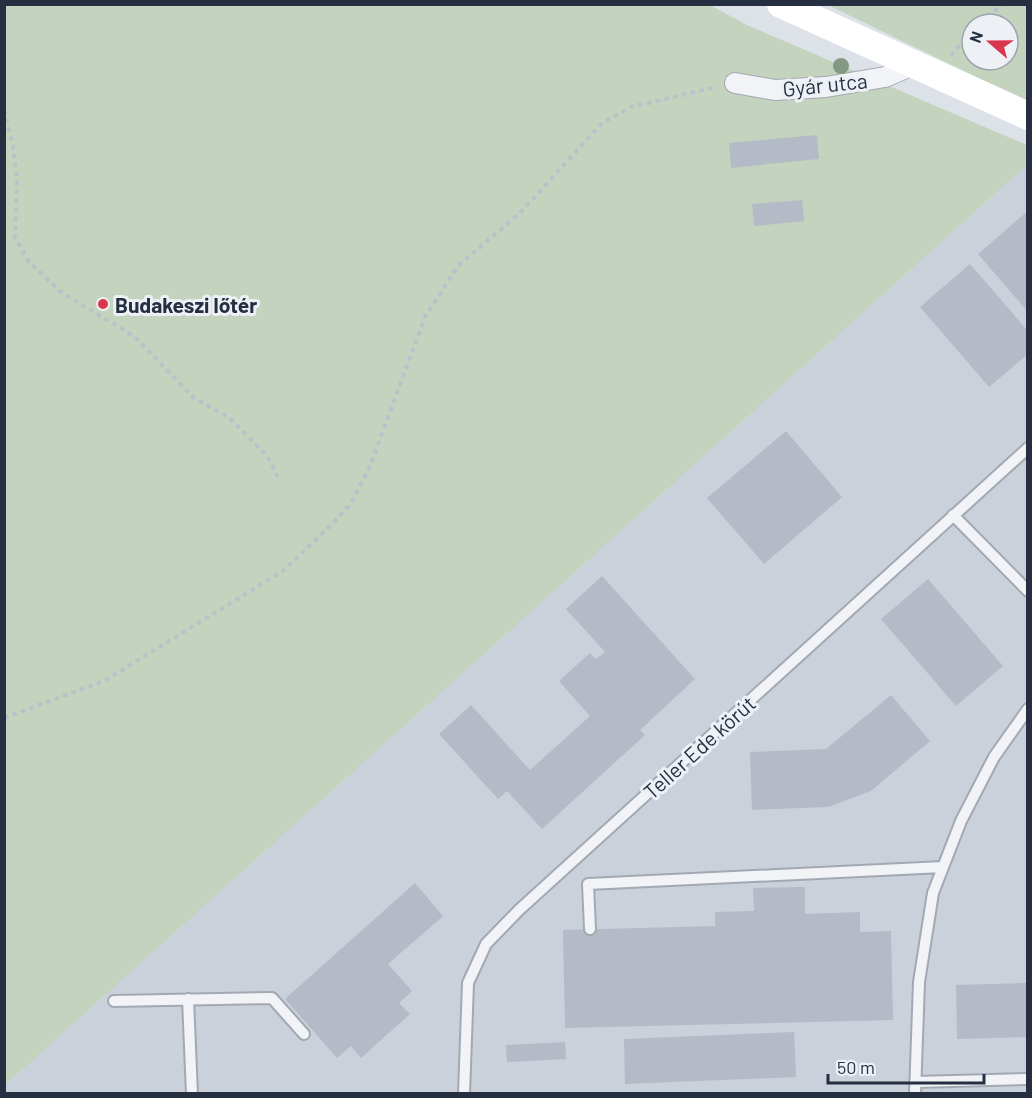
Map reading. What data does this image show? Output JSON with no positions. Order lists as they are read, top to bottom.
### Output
{
  "streets": {
    "street": ["Gyár utca"],
    "lane": ["Teller Ede körút"]
  },
  "places": ["Budakeszi lőtér"],
  "scale_bar": "50 m",
  "north": "left"
}
